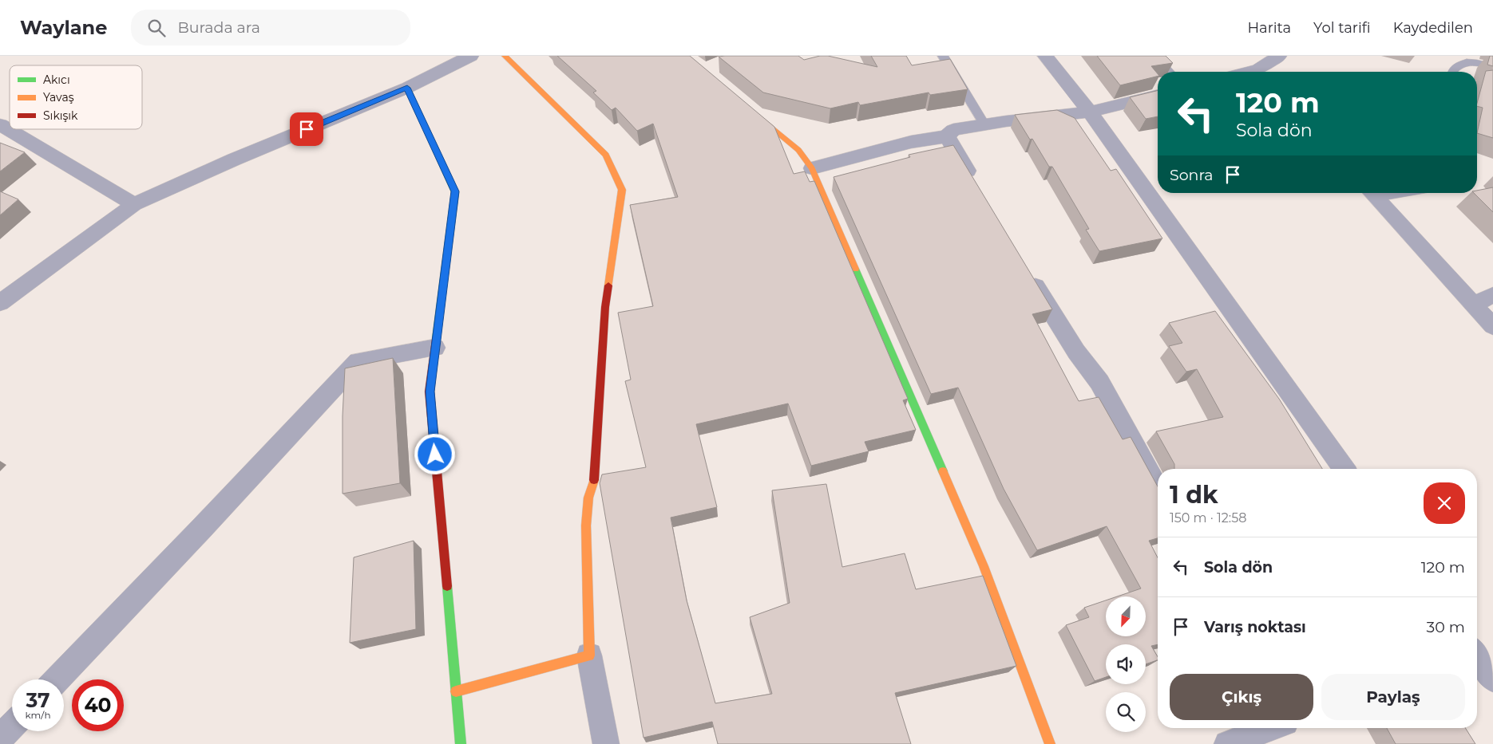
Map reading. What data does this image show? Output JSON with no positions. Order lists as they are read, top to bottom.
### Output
{
  "legend": ["Akıcı", "Yavaş", "Sıkışık"],
  "north": "bottom left",
  "page": {
    "header": "Waylane",
    "search": "Burada ara",
    "nav": ["Harita", "Yol tarifi", "Kaydedilen"],
    "turn": ["120 m", "Sola dön"],
    "then": "Sonra",
    "heading": ["1 dk", "150 m · 12:58"],
    "list": [
      {
        "name": "Sola dön",
        "value": "120 m"
      },
      {
        "name": "Varış noktası",
        "value": "30 m"
      }
    ],
    "buttons": ["Çıkış", "Paylaş"],
    "speed": "37 km/h",
    "limit": "40"
  }
}
